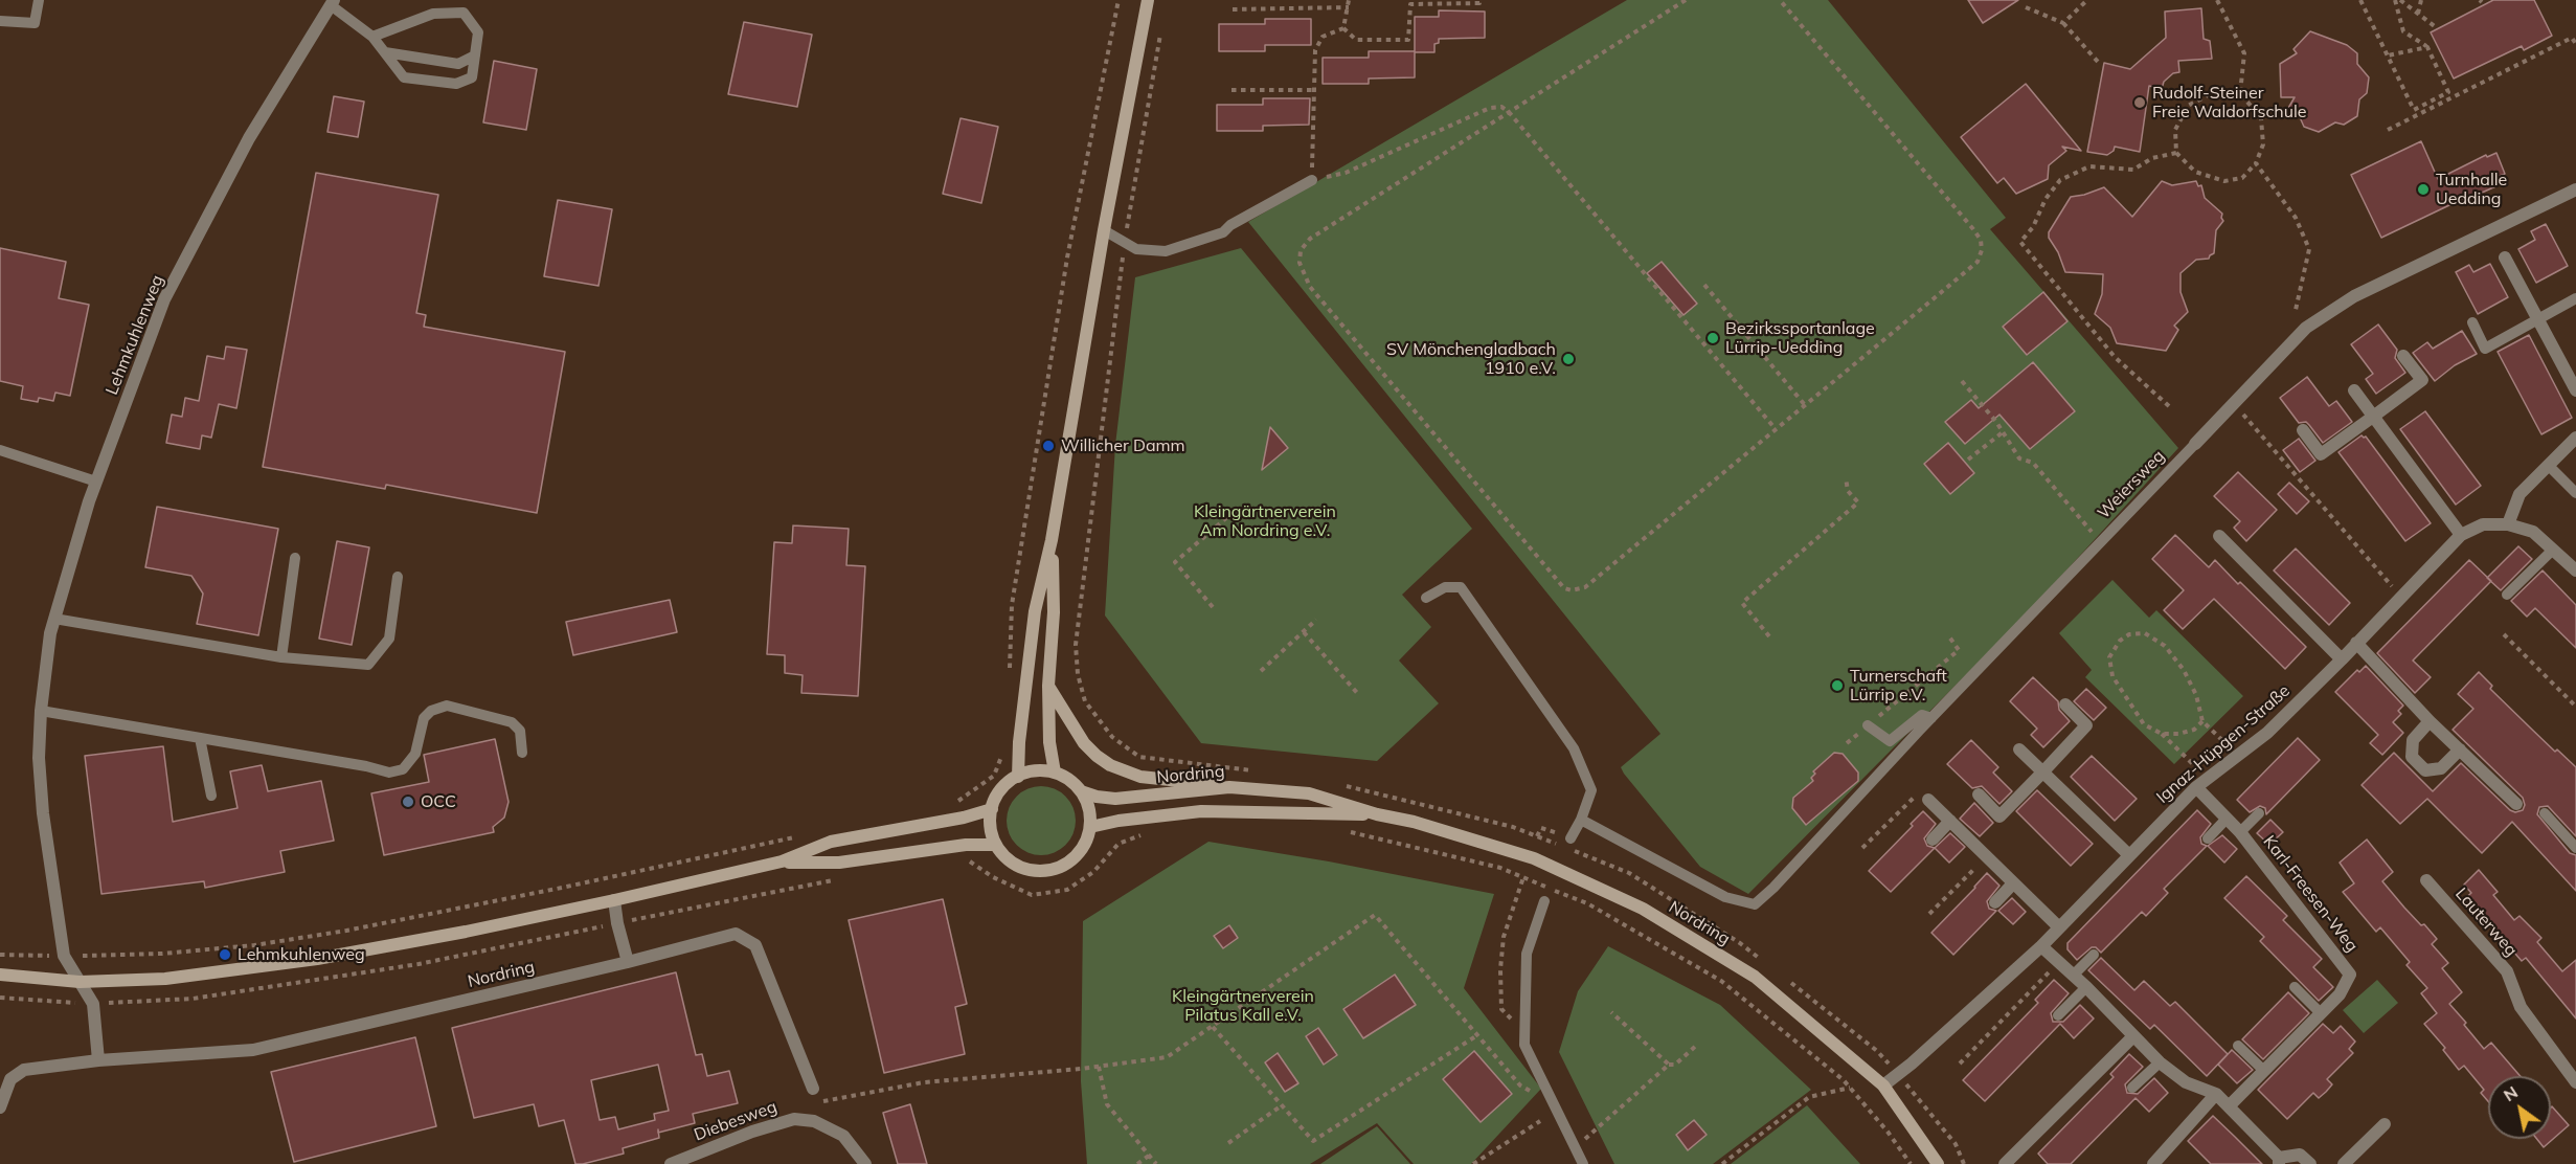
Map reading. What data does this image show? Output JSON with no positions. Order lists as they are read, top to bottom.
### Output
{
  "streets": {
    "main road": ["Nordring"],
    "street": [
      "Lehmkuhlenweg",
      "Weiersweg",
      "Ignaz-Hüpgen-Straße",
      "Karl-Freesen-Weg",
      "Lauterweg",
      "Diebesweg"
    ]
  },
  "crossings": [
    ["Ignaz-Hüpgen-Straße", "Nordring"],
    ["Ignaz-Hüpgen-Straße", "Karl-Freesen-Weg"]
  ],
  "parks": ["Kleingärtnerverein Am Nordring e.V.", "Kleingärtnerverein Pilatus Kall e.V."],
  "places": [
    "Rudolf-Steiner Freie Waldorfschule",
    "Turnhalle Uedding",
    "Bezirkssportanlage Lürrip-Uedding",
    "SV Mönchengladbach 1910 e.V.",
    "Willicher Damm",
    "Turnerschaft Lürrip e.V.",
    "OCC",
    "Lehmkuhlenweg"
  ],
  "north": "top left"
}
